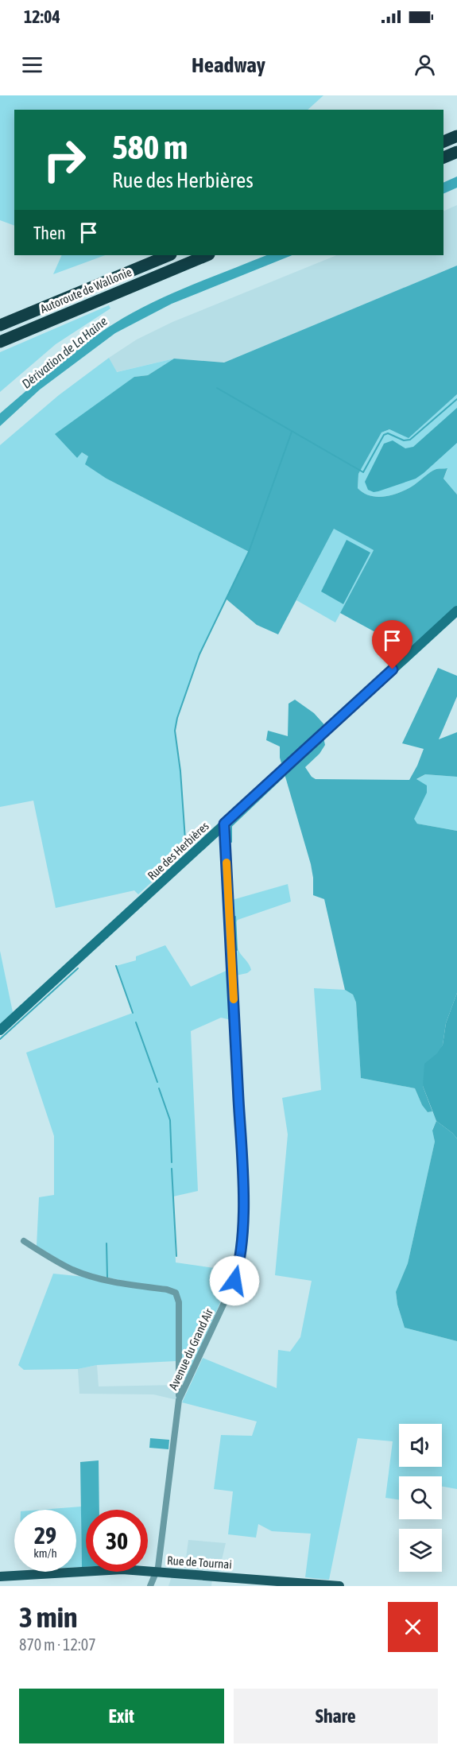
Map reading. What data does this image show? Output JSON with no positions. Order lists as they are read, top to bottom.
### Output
{
  "streets": {
    "highway": ["Autoroute de Wallonie"],
    "main road": ["Rue de Tournai"],
    "street": ["Rue des Herbières", "Avenue du Grand Air"]
  },
  "crossings": [
    ["Rue des Herbières", "Avenue du Grand Air"],
    ["Avenue du Grand Air", "Rue de Tournai"]
  ],
  "water": ["Dérivation de La Haine"],
  "page": {
    "status": "12:04",
    "header": "Headway",
    "turn": ["580 m", "Rue des Herbières"],
    "then": "Then",
    "speed": "29 km/h",
    "limit": "30",
    "heading": ["3 min", "870 m · 12:07"],
    "buttons": ["Exit", "Share"]
  }
}
